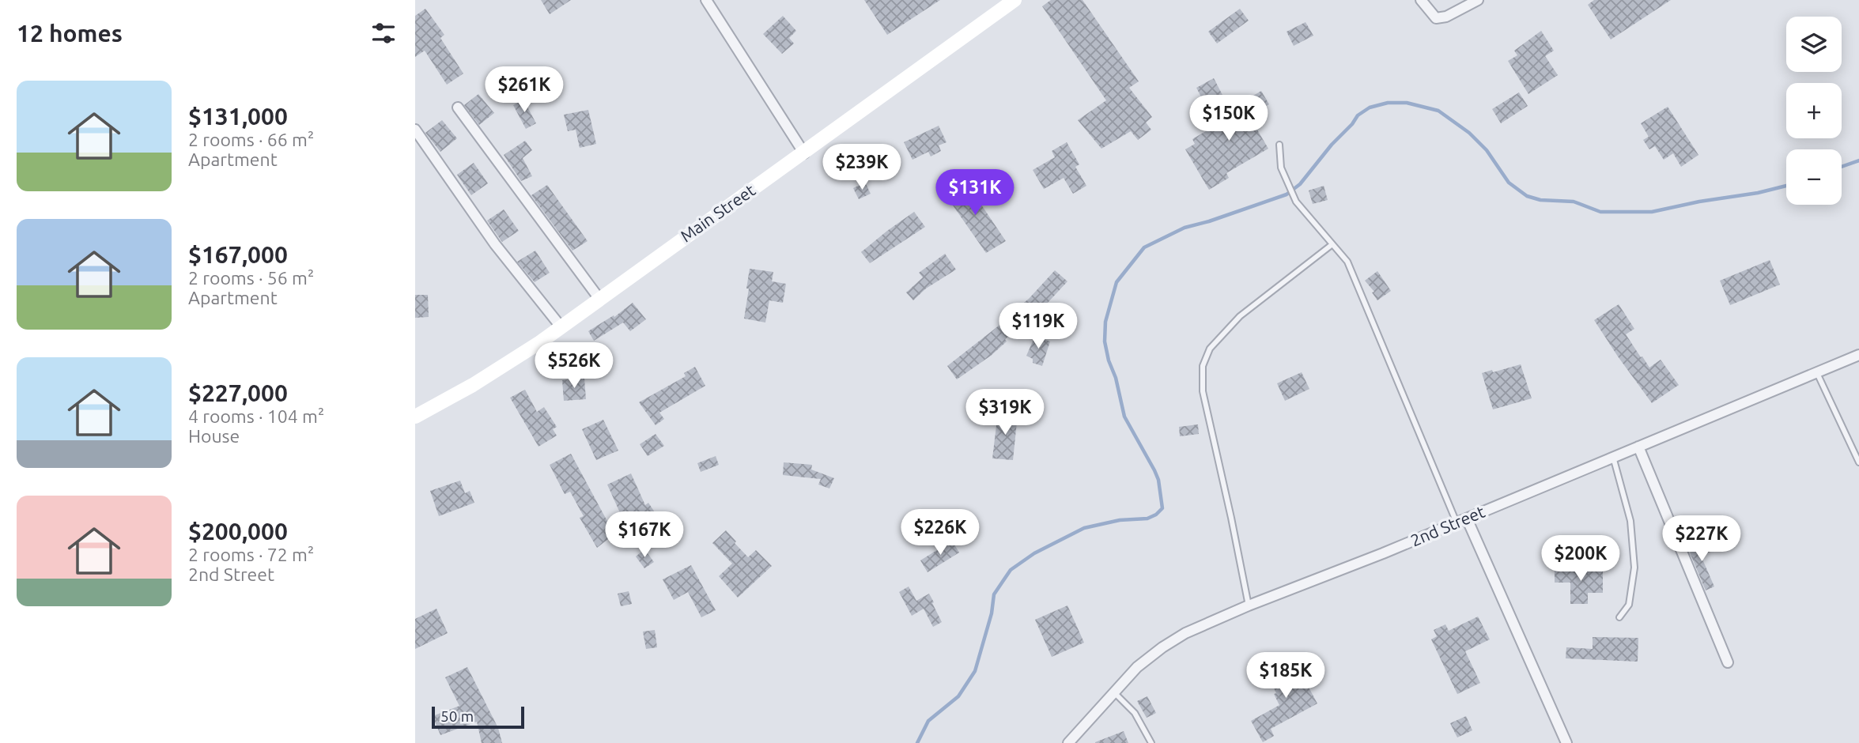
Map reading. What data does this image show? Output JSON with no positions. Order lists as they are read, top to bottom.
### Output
{
  "streets": {
    "main road": ["Main Street"],
    "street": ["2nd Street"]
  },
  "scale_bar": "50 m",
  "page": {
    "heading": "12 homes",
    "map_buttons": ["+", "−"],
    "list": [
      {
        "name": "$131,000",
        "note": "2 rooms · 66 m² · Apartment"
      },
      {
        "name": "$167,000",
        "note": "2 rooms · 56 m² · Apartment"
      },
      {
        "name": "$227,000",
        "note": "4 rooms · 104 m² · House"
      },
      {
        "name": "$200,000",
        "note": "2 rooms · 72 m² · 2nd Street"
      }
    ],
    "price": [
      "$261K",
      "$150K",
      "$239K",
      "$131K",
      "$119K",
      "$526K",
      "$319K",
      "$226K",
      "$167K",
      "$227K",
      "$200K",
      "$185K"
    ],
    "scale": "50 m"
  }
}
